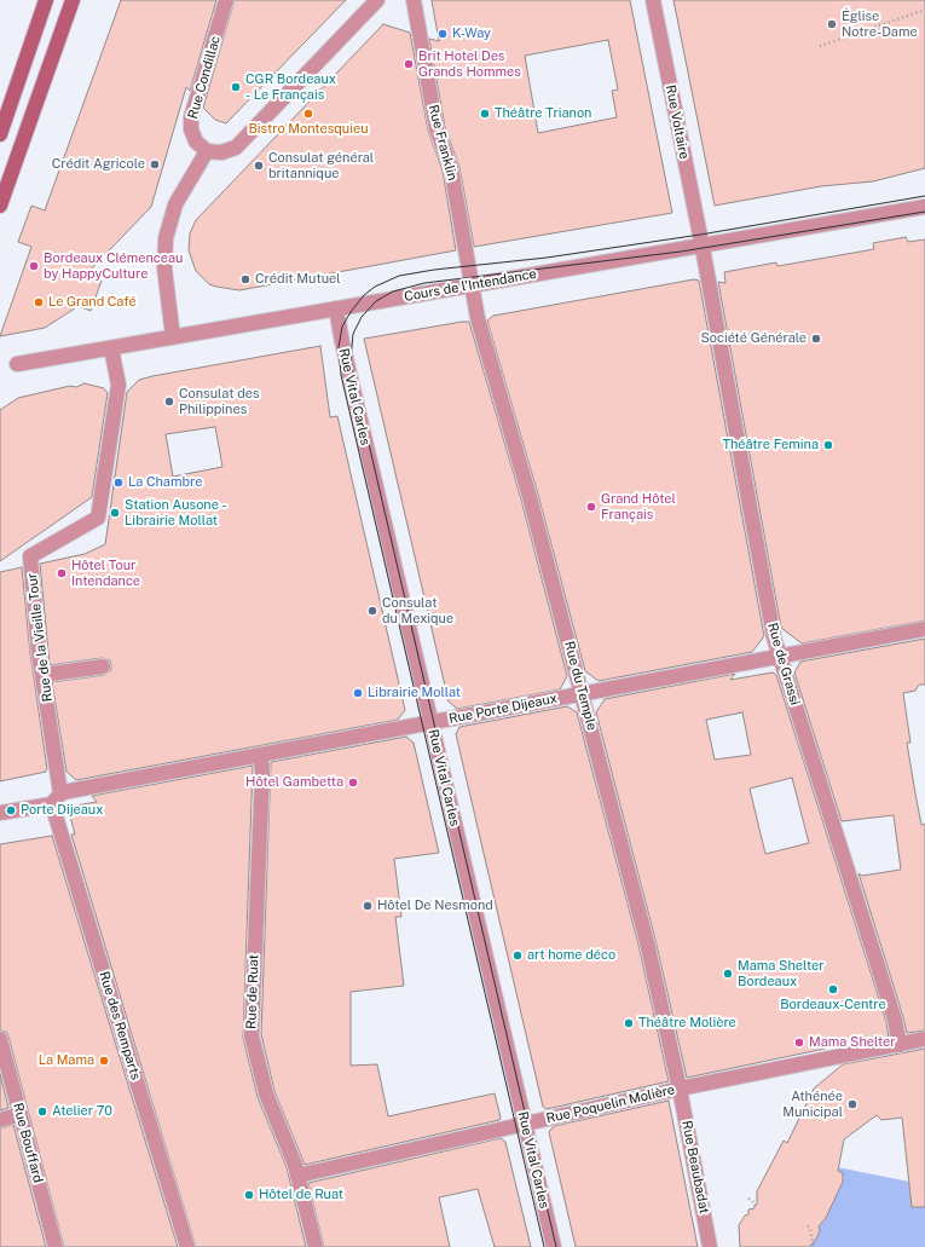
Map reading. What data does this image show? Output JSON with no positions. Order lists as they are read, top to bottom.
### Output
{
  "streets": {
    "street": [
      "Rue Condillac",
      "Rue Voltaire",
      "Rue Franklin",
      "Cours de l'Intendance",
      "Rue Vital Carles",
      "Rue de la Vieille Tour",
      "Rue de Grassi",
      "Rue du Temple",
      "Rue Porte Dijeaux",
      "Rue de Ruat",
      "Rue des Remparts",
      "Rue Poquelin Molière",
      "Rue Bouffard",
      "Rue Beaubadat"
    ]
  },
  "crossings": [
    ["Rue Voltaire", "Cours de l'Intendance"],
    ["Rue Voltaire", "Rue de Grassi"],
    ["Rue Franklin", "Cours de l'Intendance"],
    ["Rue Franklin", "Rue du Temple"],
    ["Cours de l'Intendance", "Rue Vital Carles"],
    ["Cours de l'Intendance", "Rue de la Vieille Tour"],
    ["Cours de l'Intendance", "Rue de Grassi"],
    ["Cours de l'Intendance", "Rue du Temple"],
    ["Rue Vital Carles", "Rue Porte Dijeaux"],
    ["Rue Vital Carles", "Rue Poquelin Molière"],
    ["Rue de la Vieille Tour", "Rue Porte Dijeaux"],
    ["Rue de la Vieille Tour", "Rue des Remparts"],
    ["Rue de Grassi", "Rue Porte Dijeaux"],
    ["Rue de Grassi", "Rue Poquelin Molière"],
    ["Rue du Temple", "Rue Porte Dijeaux"],
    ["Rue du Temple", "Rue Poquelin Molière"],
    ["Rue du Temple", "Rue Beaubadat"],
    ["Rue Porte Dijeaux", "Rue de Ruat"],
    ["Rue Porte Dijeaux", "Rue des Remparts"],
    ["Rue de Ruat", "Rue Poquelin Molière"],
    ["Rue Poquelin Molière", "Rue Beaubadat"]
  ],
  "places": [
    "Église Notre-Dame",
    "K-Way",
    "Brit Hotel Des Grands Hommes",
    "CGR Bordeaux - Le Français",
    "Bistro Montesquieu",
    "Théâtre Trianon",
    "Crédit Agricole",
    "Consulat général britannique",
    "Bordeaux Clémenceau by HappyCulture",
    "Crédit Mutuel",
    "Le Grand Café",
    "Société Générale",
    "Consulat des Philippines",
    "Théâtre Femina",
    "La Chambre",
    "Grand Hôtel Français",
    "Station Ausone - Librairie Mollat",
    "Hôtel Tour Intendance",
    "Consulat du Mexique",
    "Librairie Mollat",
    "Hôtel Gambetta",
    "Porte Dijeaux",
    "Hôtel De Nesmond",
    "art home déco",
    "Mama Shelter Bordeaux",
    "Bordeaux-Centre",
    "Théâtre Molière",
    "Mama Shelter",
    "La Mama",
    "Athénée Municipal",
    "Atelier 70",
    "Hôtel de Ruat"
  ]
}
